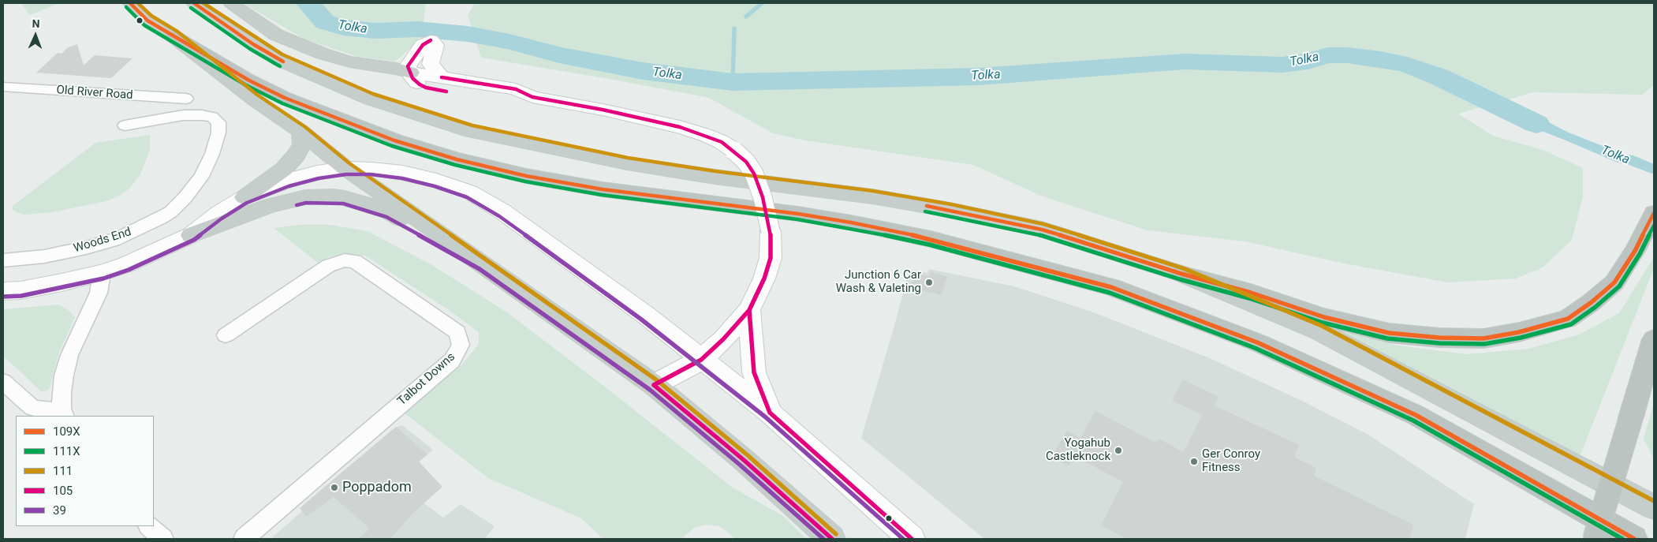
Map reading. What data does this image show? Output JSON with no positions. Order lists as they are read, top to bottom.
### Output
{
  "streets": {
    "street": ["Old River Road", "Woods End", "Talbot Downs"]
  },
  "water": ["Tolka"],
  "places": [
    "Junction 6 Car Wash & Valeting",
    "Yogahub Castleknock",
    "Ger Conroy Fitness",
    "Poppadom"
  ],
  "lines": [
    "transit line 109X",
    "transit line 111",
    "transit line 111X",
    "transit line 105",
    "transit line 39"
  ],
  "legend": [
    "109X",
    "111X",
    "111",
    "105",
    "39"
  ],
  "north": "top"
}
